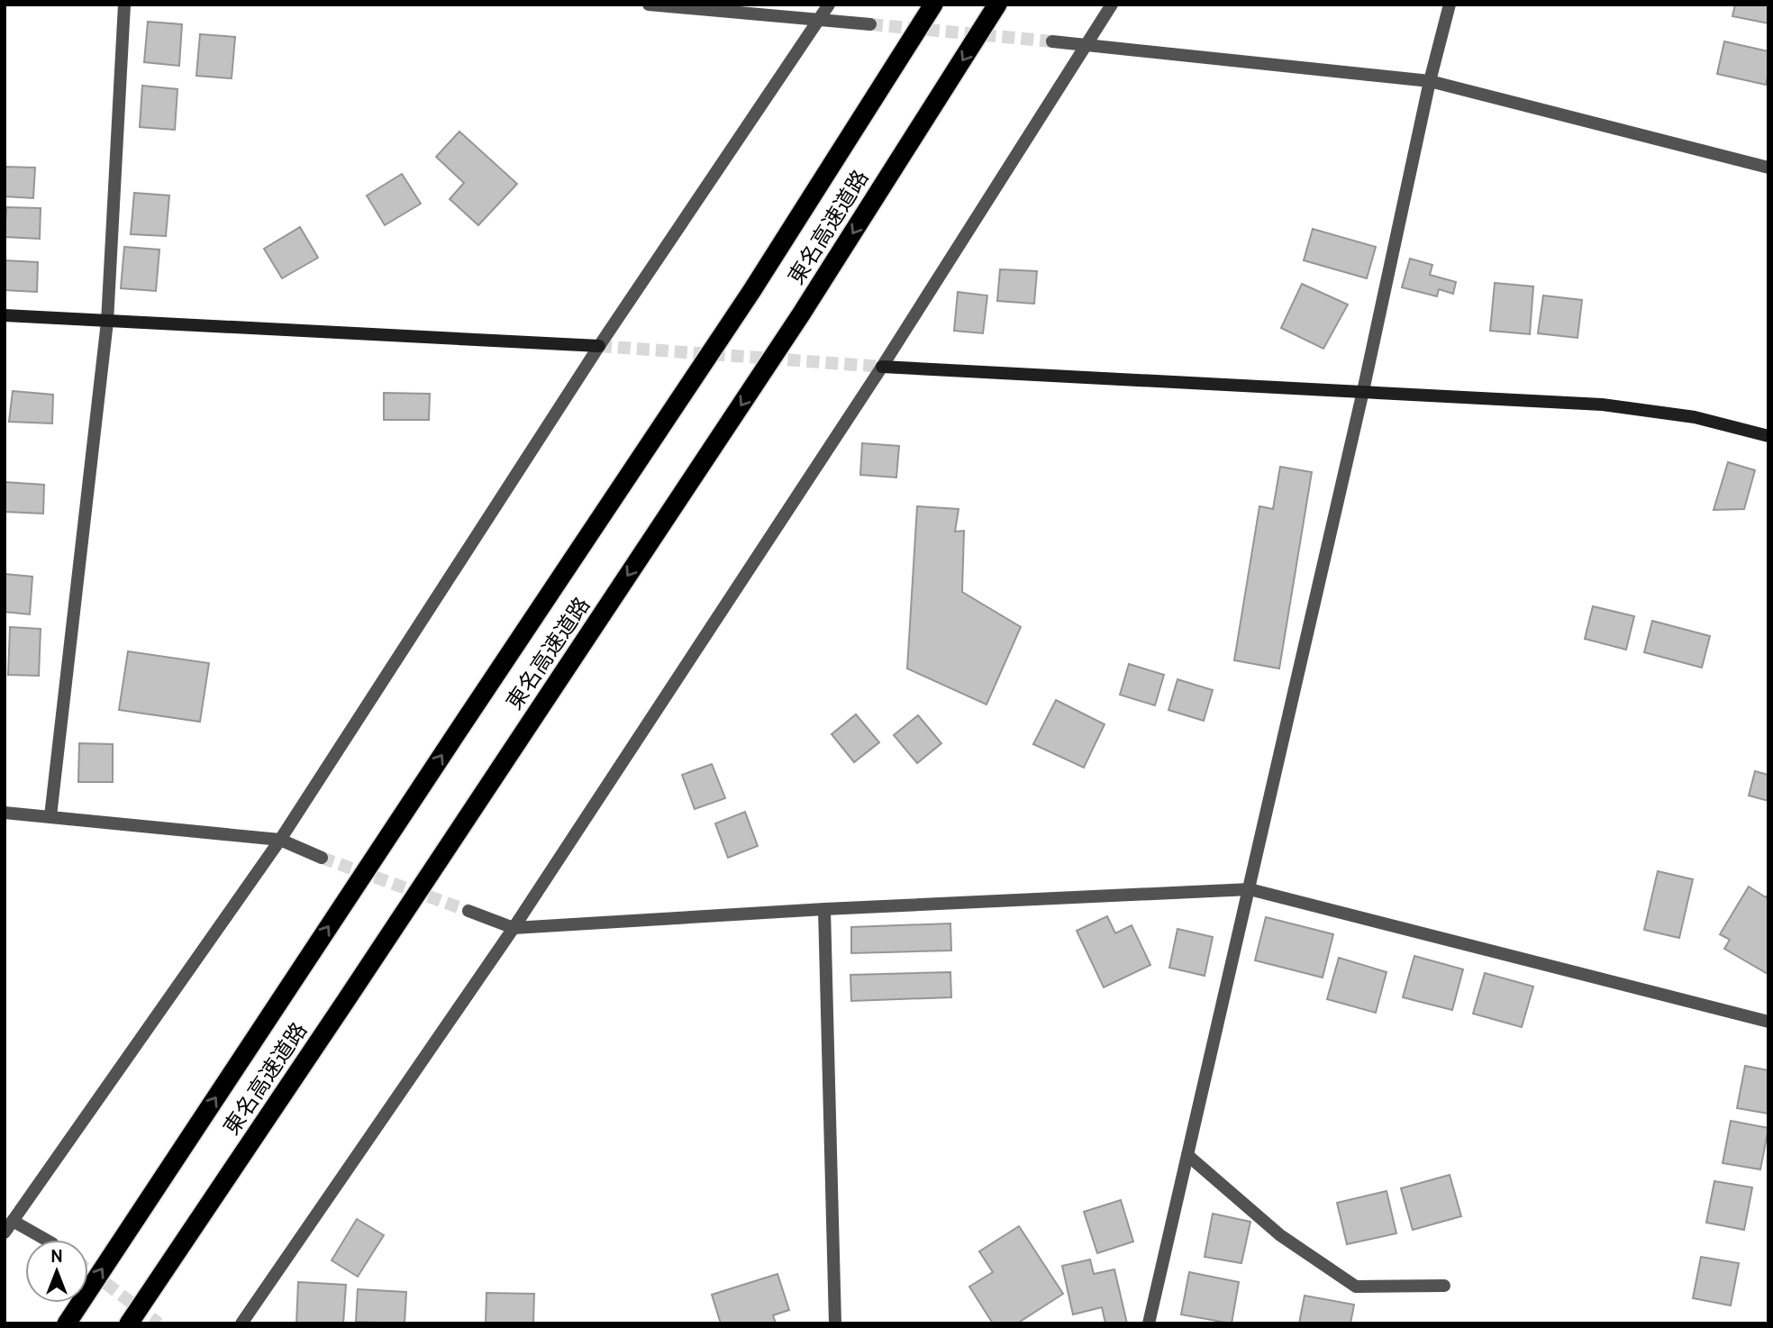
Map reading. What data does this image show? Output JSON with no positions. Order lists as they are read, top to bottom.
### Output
{
  "streets": {
    "highway": ["東名高速道路"]
  },
  "north": "top"
}
